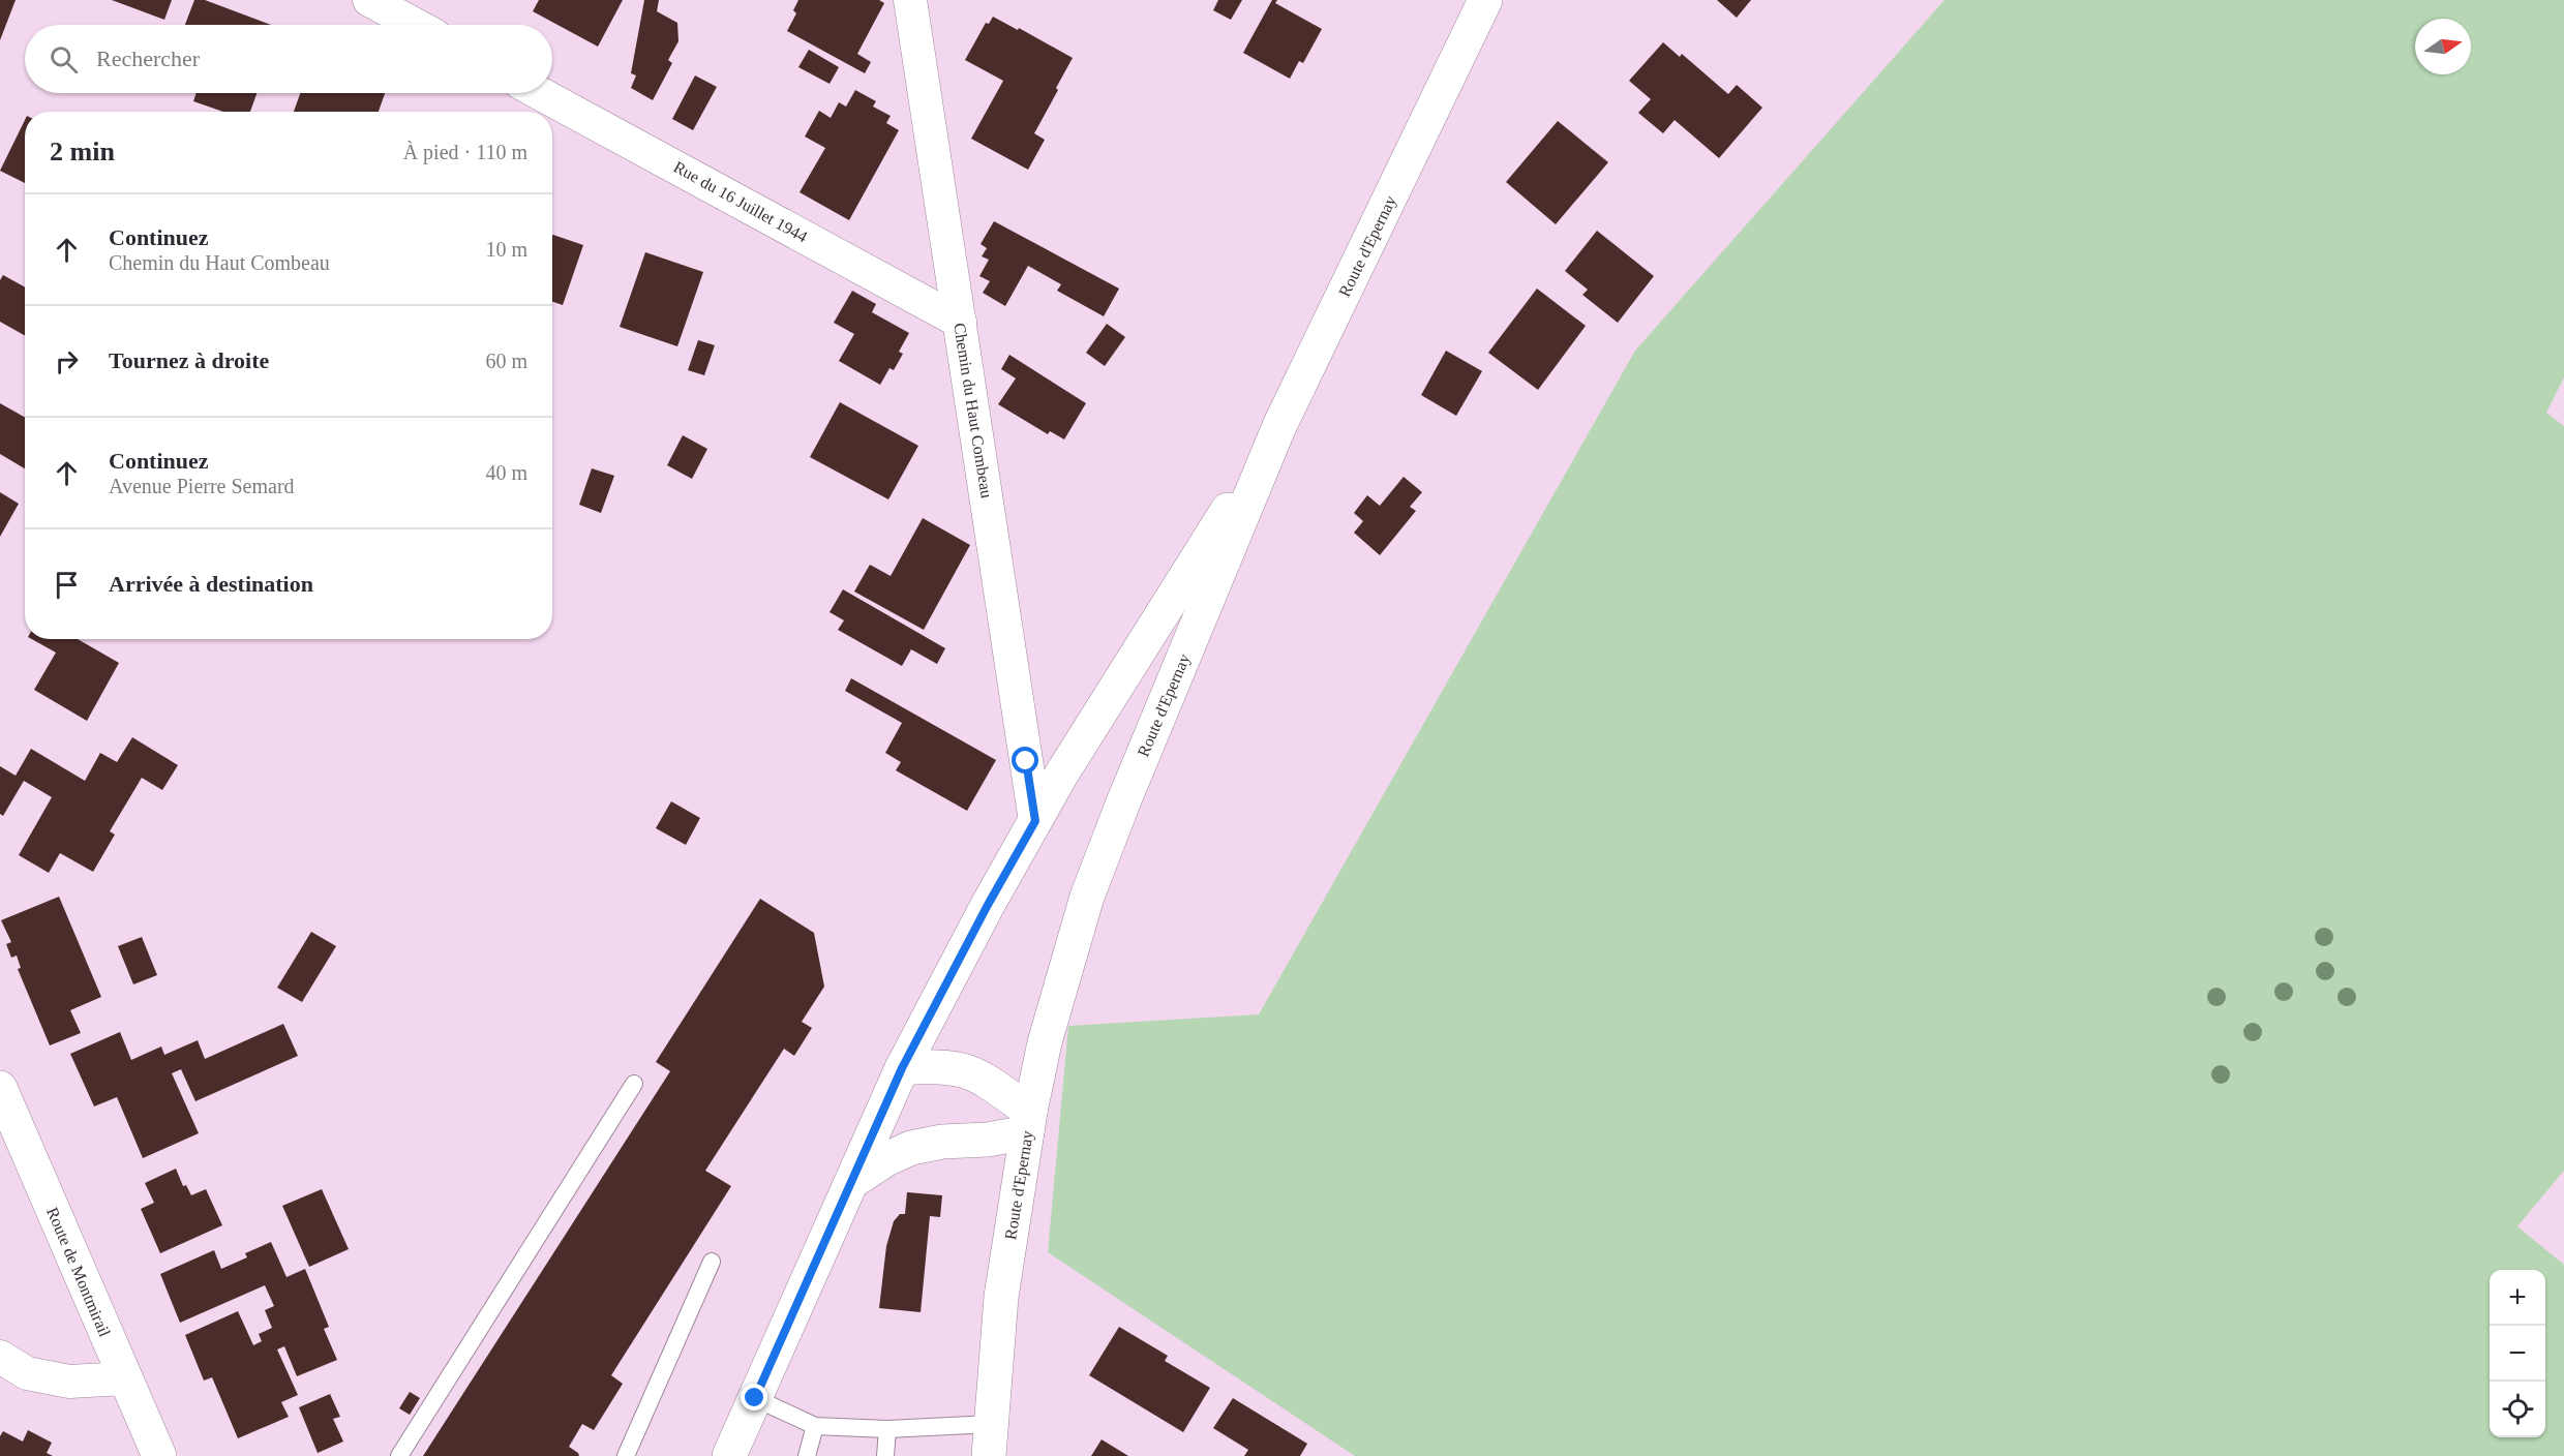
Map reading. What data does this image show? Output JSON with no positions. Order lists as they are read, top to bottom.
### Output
{
  "streets": {
    "main road": ["Route d'Epernay", "Route de Montmirail"],
    "street": ["Rue du 16 Juillet 1944", "Chemin du Haut Combeau"]
  },
  "crossings": [
    ["Rue du 16 Juillet 1944", "Chemin du Haut Combeau"]
  ],
  "north": "right",
  "page": {
    "search": "Rechercher",
    "heading": ["2 min", "À pied · 110 m"],
    "list": [
      ["Continuez", "Chemin du Haut Combeau", "10 m"],
      ["Tournez à droite", "60 m"],
      ["Continuez", "Avenue Pierre Semard", "40 m"],
      "Arrivée à destination"
    ],
    "map_buttons": ["+", "−"]
  }
}
